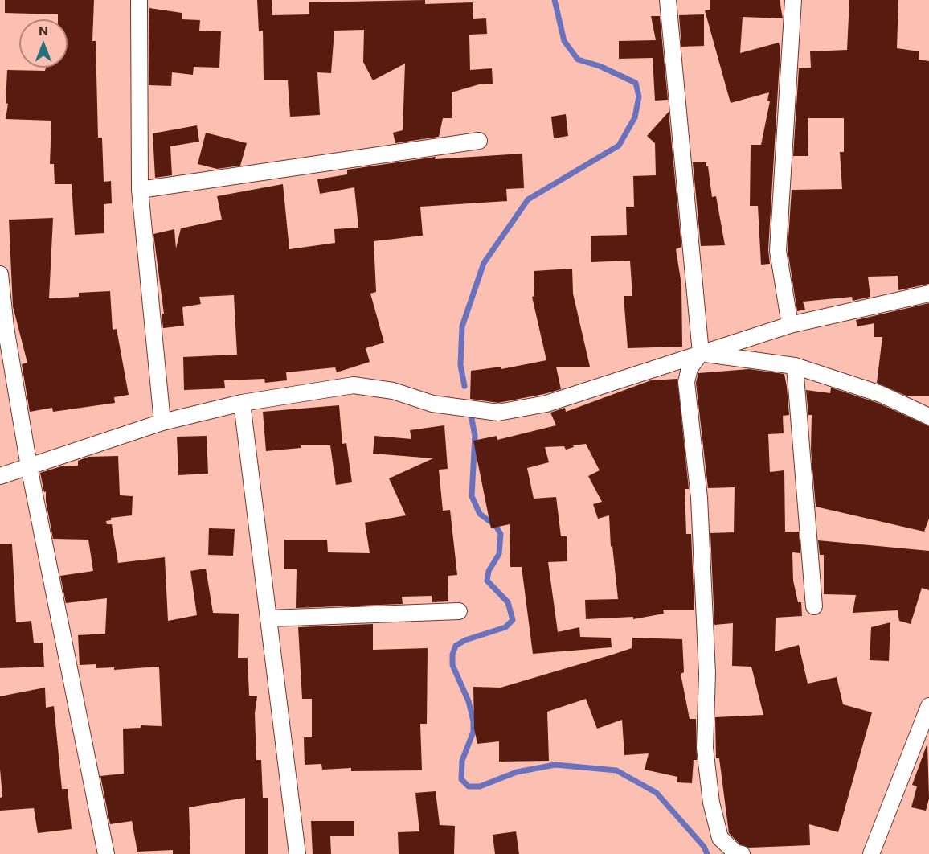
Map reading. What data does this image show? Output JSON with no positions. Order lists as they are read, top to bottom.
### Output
{
  "north": "top"
}
